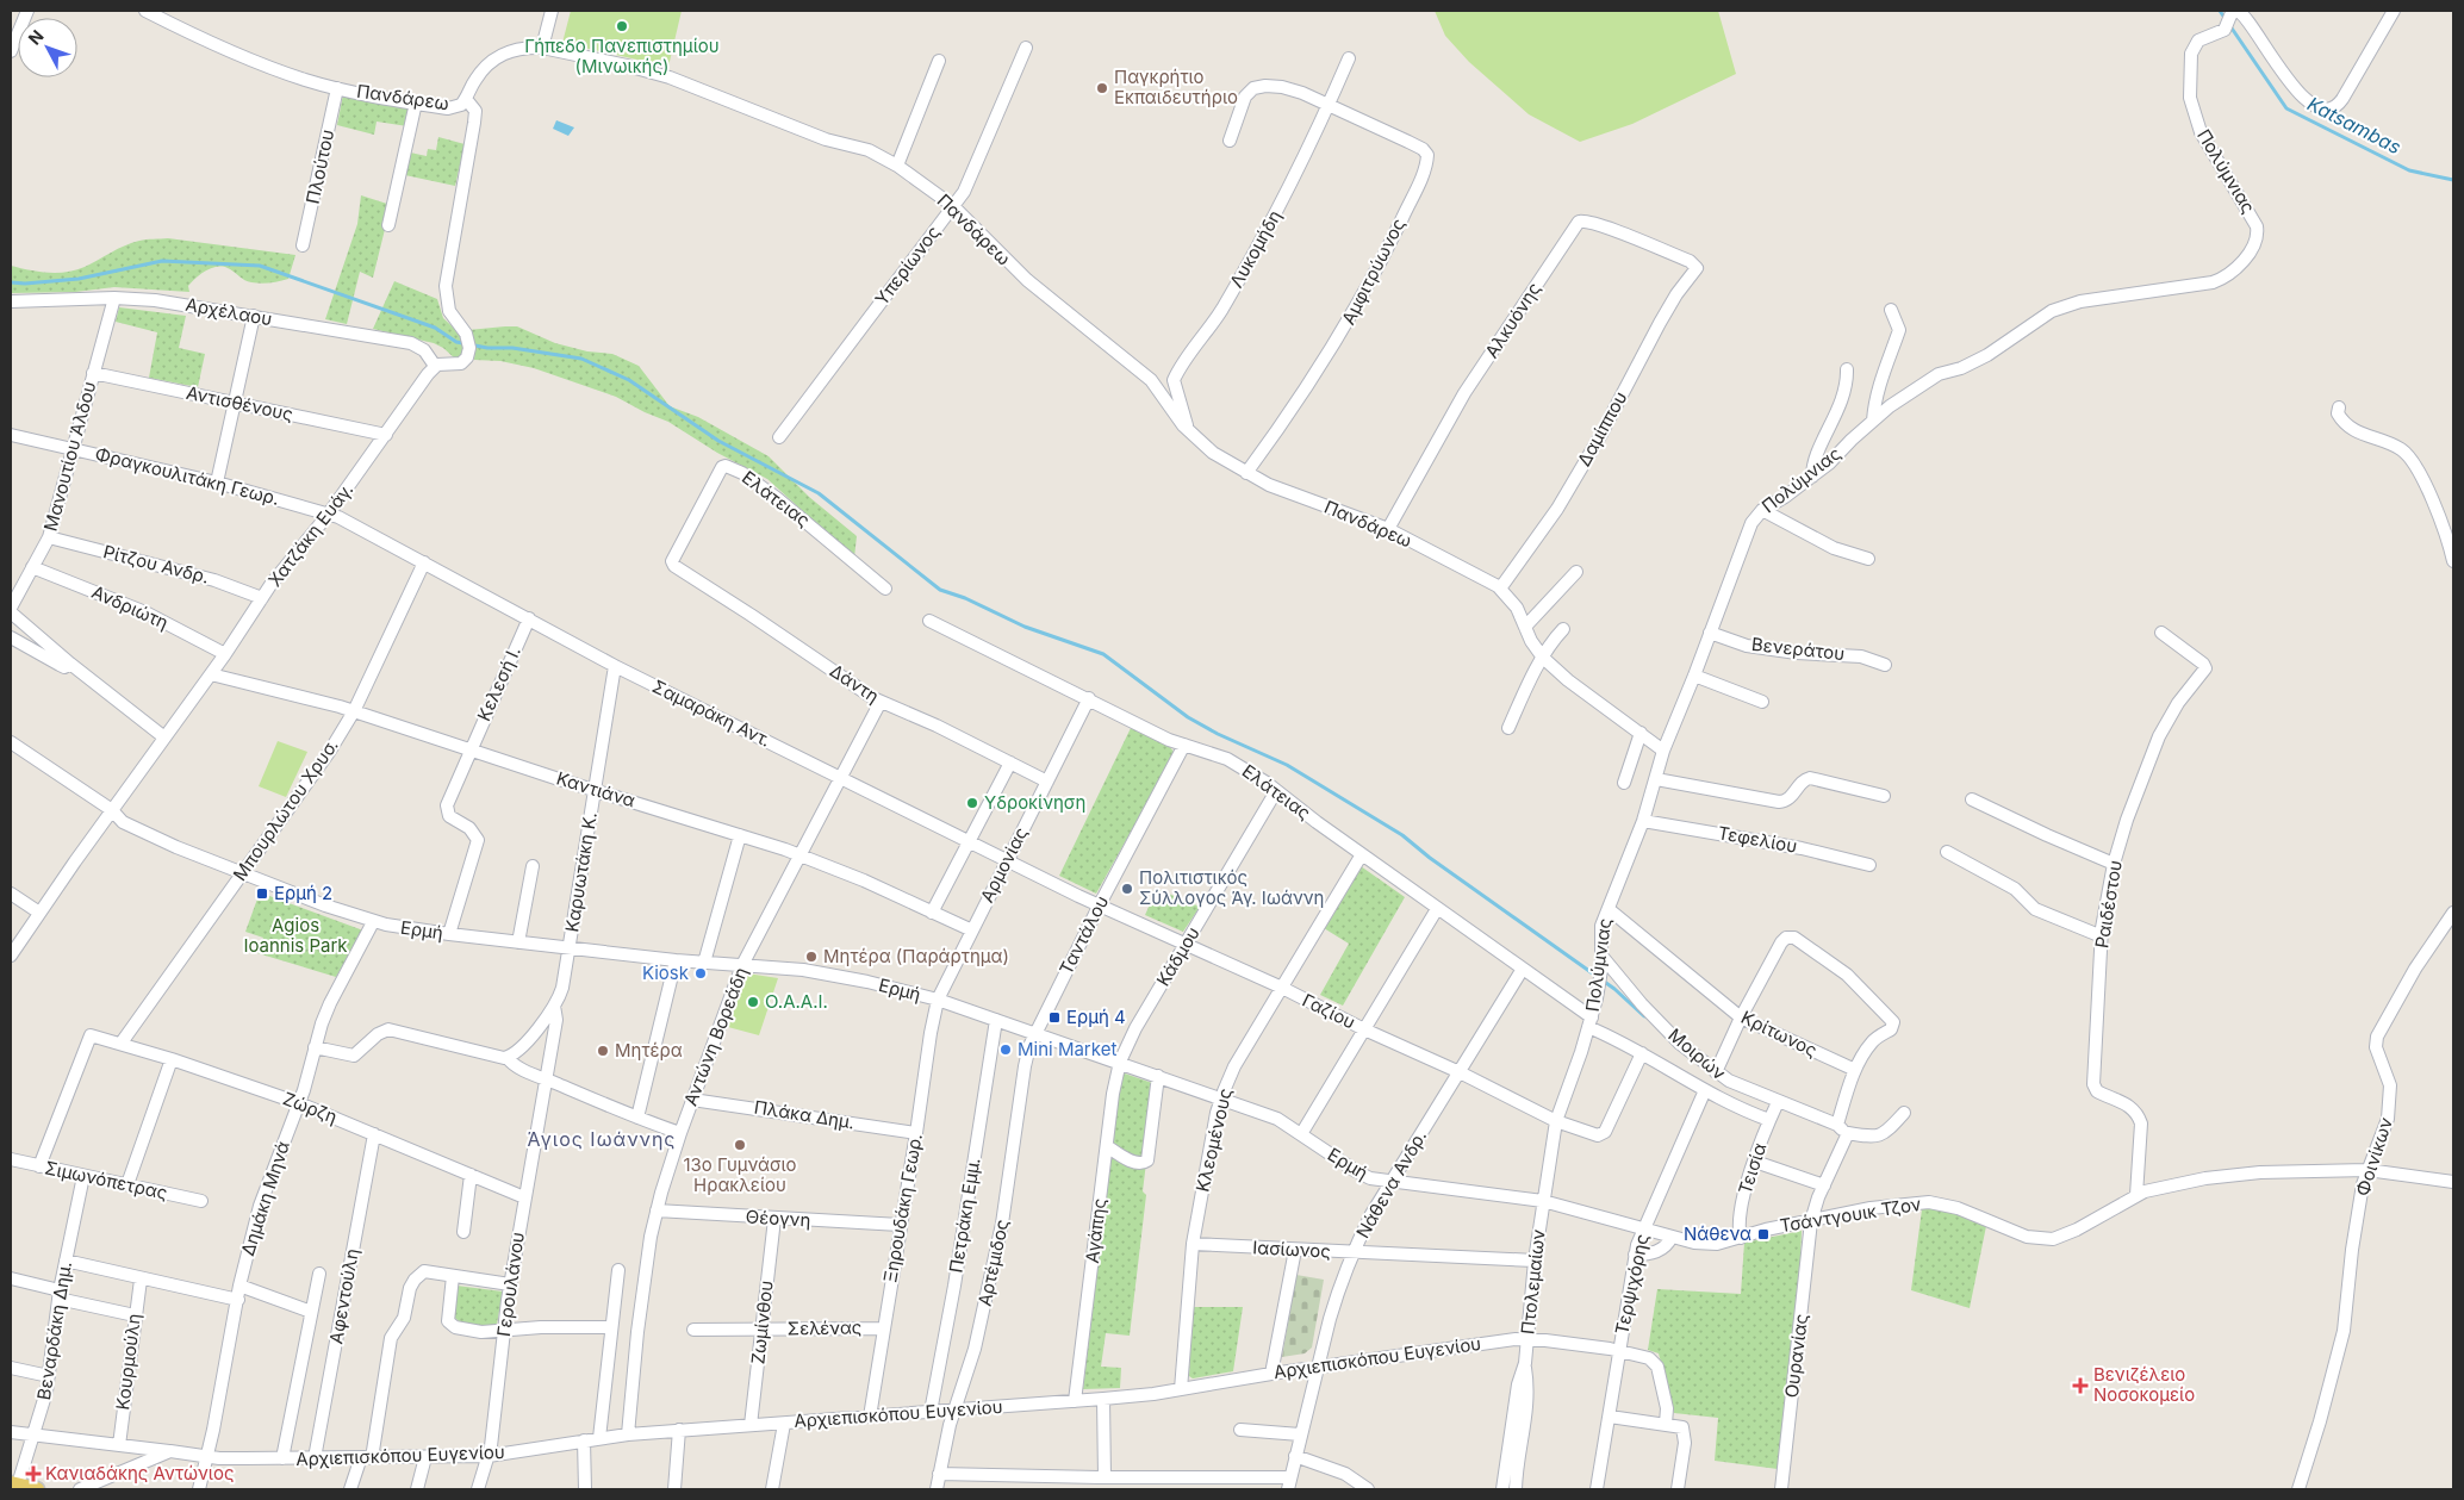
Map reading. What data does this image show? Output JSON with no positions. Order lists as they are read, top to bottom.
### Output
{
  "streets": {
    "street": [
      "Πανδάρεω",
      "Πλούτου",
      "Πολύμνιας",
      "Λυκομήδη",
      "Υπερίωνος",
      "Αμφιτρύωνος",
      "Αρχέλαου",
      "Αλκυόνης",
      "Αντισθένους",
      "Δαμίππου",
      "Μανουτίου Άλδου",
      "Φραγκουλιτάκη Γεωρ.",
      "Ελάτειας",
      "Χατζάκη Ευάγ.",
      "Ρίτζου Ανδρ.",
      "Ανδριώτη",
      "Βενεράτου",
      "Κελεσή Ι.",
      "Δάντη",
      "Σαμαράκη Αντ.",
      "Καντιάνα",
      "Μπουρλώτου Χρυσ.",
      "Τεφελίου",
      "Αρμονίας",
      "Καρυωτάκη Κ.",
      "Ραιδέστου",
      "Ερμή",
      "Ταντάλου",
      "Κάδμου",
      "Γαζίου",
      "Κρίτωνος",
      "Αντώνη Βορεάδη",
      "Μοιρών",
      "Ζώρζη",
      "Πλάκα Δημ.",
      "Κλεομένους",
      "Φοινίκων",
      "Τεισία",
      "Σιμωνόπετρας",
      "Νάθενα Ανδρ.",
      "Δημάκη Μηνά",
      "Ξηρουδάκη Γεωρ.",
      "Πετράκη Εμμ.",
      "Τσάντγουικ Τζον",
      "Θέογνη",
      "Αγάπης",
      "Ιασίωνος",
      "Αρτέμιδος",
      "Πτολεμαίων",
      "Γερουλάνου",
      "Τερψιχόρης",
      "Αφεντούλη",
      "Ζωμίνθου",
      "Σελένας",
      "Βεναρδάκη Δημ.",
      "Ουρανίας",
      "Αρχιεπισκόπου Ευγενίου",
      "Κουρμούλη"
    ]
  },
  "crossings": [
    ["Πανδάρεω", "Πλούτου"],
    ["Πανδάρεω", "Πολύμνιας"],
    ["Πανδάρεω", "Λυκομήδη"],
    ["Πανδάρεω", "Υπερίωνος"],
    ["Πανδάρεω", "Αμφιτρύωνος"],
    ["Πανδάρεω", "Αλκυόνης"],
    ["Πανδάρεω", "Δαμίππου"],
    ["Πολύμνιας", "Ελάτειας"],
    ["Πολύμνιας", "Βενεράτου"],
    ["Πολύμνιας", "Τεφελίου"],
    ["Πολύμνιας", "Ερμή"],
    ["Πολύμνιας", "Γαζίου"],
    ["Πολύμνιας", "Κρίτωνος"],
    ["Πολύμνιας", "Μοιρών"],
    ["Πολύμνιας", "Πτολεμαίων"],
    ["Λυκομήδη", "Αμφιτρύωνος"],
    ["Αρχέλαου", "Μανουτίου Άλδου"],
    ["Αρχέλαου", "Χατζάκη Ευάγ."],
    ["Αλκυόνης", "Δαμίππου"],
    ["Αντισθένους", "Μανουτίου Άλδου"],
    ["Αντισθένους", "Χατζάκη Ευάγ."],
    ["Μανουτίου Άλδου", "Φραγκουλιτάκη Γεωρ."],
    ["Μανουτίου Άλδου", "Ρίτζου Ανδρ."],
    ["Μανουτίου Άλδου", "Ανδριώτη"],
    ["Φραγκουλιτάκη Γεωρ.", "Χατζάκη Ευάγ."],
    ["Φραγκουλιτάκη Γεωρ.", "Σαμαράκη Αντ."],
    ["Ελάτειας", "Δάντη"],
    ["Ελάτειας", "Αρμονίας"],
    ["Ελάτειας", "Ταντάλου"],
    ["Ελάτειας", "Κάδμου"],
    ["Ελάτειας", "Γαζίου"],
    ["Ελάτειας", "Κλεομένους"],
    ["Ελάτειας", "Τεισία"],
    ["Ελάτειας", "Νάθενα Ανδρ."],
    ["Ελάτειας", "Τερψιχόρης"],
    ["Χατζάκη Ευάγ.", "Ρίτζου Ανδρ."],
    ["Χατζάκη Ευάγ.", "Ανδριώτη"],
    ["Χατζάκη Ευάγ.", "Σαμαράκη Αντ."],
    ["Χατζάκη Ευάγ.", "Καντιάνα"],
    ["Χατζάκη Ευάγ.", "Ερμή"],
    ["Κελεσή Ι.", "Σαμαράκη Αντ."],
    ["Κελεσή Ι.", "Καντιάνα"],
    ["Κελεσή Ι.", "Ερμή"],
    ["Δάντη", "Αρμονίας"],
    ["Δάντη", "Αντώνη Βορεάδη"],
    ["Σαμαράκη Αντ.", "Μπουρλώτου Χρυσ."],
    ["Σαμαράκη Αντ.", "Αρμονίας"],
    ["Σαμαράκη Αντ.", "Καρυωτάκη Κ."],
    ["Σαμαράκη Αντ.", "Ταντάλου"],
    ["Σαμαράκη Αντ.", "Γαζίου"],
    ["Σαμαράκη Αντ.", "Αντώνη Βορεάδη"],
    ["Καντιάνα", "Μπουρλώτου Χρυσ."],
    ["Καντιάνα", "Αρμονίας"],
    ["Καντιάνα", "Καρυωτάκη Κ."],
    ["Καντιάνα", "Αντώνη Βορεάδη"],
    ["Μπουρλώτου Χρυσ.", "Ερμή"],
    ["Μπουρλώτου Χρυσ.", "Ζώρζη"],
    ["Αρμονίας", "Ερμή"],
    ["Αρμονίας", "Ξηρουδάκη Γεωρ."],
    ["Καρυωτάκη Κ.", "Ερμή"],
    ["Καρυωτάκη Κ.", "Γερουλάνου"],
    ["Ραιδέστου", "Τσάντγουικ Τζον"],
    ["Ερμή", "Ταντάλου"],
    ["Ερμή", "Κάδμου"],
    ["Ερμή", "Αντώνη Βορεάδη"],
    ["Ερμή", "Κλεομένους"],
    ["Ερμή", "Νάθενα Ανδρ."],
    ["Ερμή", "Δημάκη Μηνά"],
    ["Ερμή", "Ξηρουδάκη Γεωρ."],
    ["Ερμή", "Πετράκη Εμμ."],
    ["Ερμή", "Τσάντγουικ Τζον"],
    ["Ερμή", "Αγάπης"],
    ["Ερμή", "Αρτέμιδος"],
    ["Ερμή", "Πτολεμαίων"],
    ["Ερμή", "Τερψιχόρης"],
    ["Ταντάλου", "Γαζίου"],
    ["Ταντάλου", "Αρτέμιδος"],
    ["Κάδμου", "Γαζίου"],
    ["Κάδμου", "Αγάπης"],
    ["Γαζίου", "Κλεομένους"],
    ["Γαζίου", "Νάθενα Ανδρ."],
    ["Αντώνη Βορεάδη", "Πλάκα Δημ."],
    ["Αντώνη Βορεάδη", "Θέογνη"],
    ["Αντώνη Βορεάδη", "Αρχιεπισκόπου Ευγενίου"],
    ["Μοιρών", "Τεισία"],
    ["Μοιρών", "Ουρανίας"],
    ["Ζώρζη", "Σιμωνόπετρας"],
    ["Ζώρζη", "Δημάκη Μηνά"],
    ["Ζώρζη", "Γερουλάνου"],
    ["Ζώρζη", "Αφεντούλη"],
    ["Πλάκα Δημ.", "Ξηρουδάκη Γεωρ."],
    ["Κλεομένους", "Ιασίωνος"],
    ["Κλεομένους", "Αρχιεπισκόπου Ευγενίου"],
    ["Φοινίκων", "Τσάντγουικ Τζον"],
    ["Τεισία", "Τσάντγουικ Τζον"],
    ["Σιμωνόπετρας", "Βεναρδάκη Δημ."],
    ["Νάθενα Ανδρ.", "Ιασίωνος"],
    ["Νάθενα Ανδρ.", "Αρχιεπισκόπου Ευγενίου"],
    ["Δημάκη Μηνά", "Αρχιεπισκόπου Ευγενίου"],
    ["Ξηρουδάκη Γεωρ.", "Θέογνη"],
    ["Ξηρουδάκη Γεωρ.", "Σελένας"],
    ["Ξηρουδάκη Γεωρ.", "Αρχιεπισκόπου Ευγενίου"],
    ["Πετράκη Εμμ.", "Αρχιεπισκόπου Ευγενίου"],
    ["Τσάντγουικ Τζον", "Ουρανίας"],
    ["Θέογνη", "Ζωμίνθου"],
    ["Αγάπης", "Αρχιεπισκόπου Ευγενίου"],
    ["Ιασίωνος", "Πτολεμαίων"],
    ["Αρτέμιδος", "Αρχιεπισκόπου Ευγενίου"],
    ["Πτολεμαίων", "Αρχιεπισκόπου Ευγενίου"],
    ["Γερουλάνου", "Αρχιεπισκόπου Ευγενίου"],
    ["Τερψιχόρης", "Αρχιεπισκόπου Ευγενίου"],
    ["Αφεντούλη", "Αρχιεπισκόπου Ευγενίου"],
    ["Ζωμίνθου", "Σελένας"],
    ["Ζωμίνθου", "Αρχιεπισκόπου Ευγενίου"],
    ["Βεναρδάκη Δημ.", "Αρχιεπισκόπου Ευγενίου"],
    ["Αρχιεπισκόπου Ευγενίου", "Κουρμούλη"]
  ],
  "districts": ["Άγιος Ιωάννης"],
  "water": ["Katsambas"],
  "parks": ["Agios Ioannis Park"],
  "places": {
    "other": [
      "Γήπεδο Πανεπιστημίου (Μινωικής)",
      "Παγκρήτιο Εκπαιδευτήριο",
      "Υδροκίνηση",
      "Πολιτιστικός Σύλλογος Άγ. Ιωάννη",
      "Μητέρα (Παράρτημα)",
      "Kiosk",
      "Ο.Α.Α.Ι.",
      "Mini Market",
      "Μητέρα",
      "13o Γυμνάσιο Ηρακλείου"
    ],
    "transit": ["Ερμή 2", "Ερμή 4", "Νάθενα"],
    "health": ["Βενιζέλειο Νοσοκομείο", "Κανιαδάκης Αντώνιος"]
  },
  "north": "top left"
}
